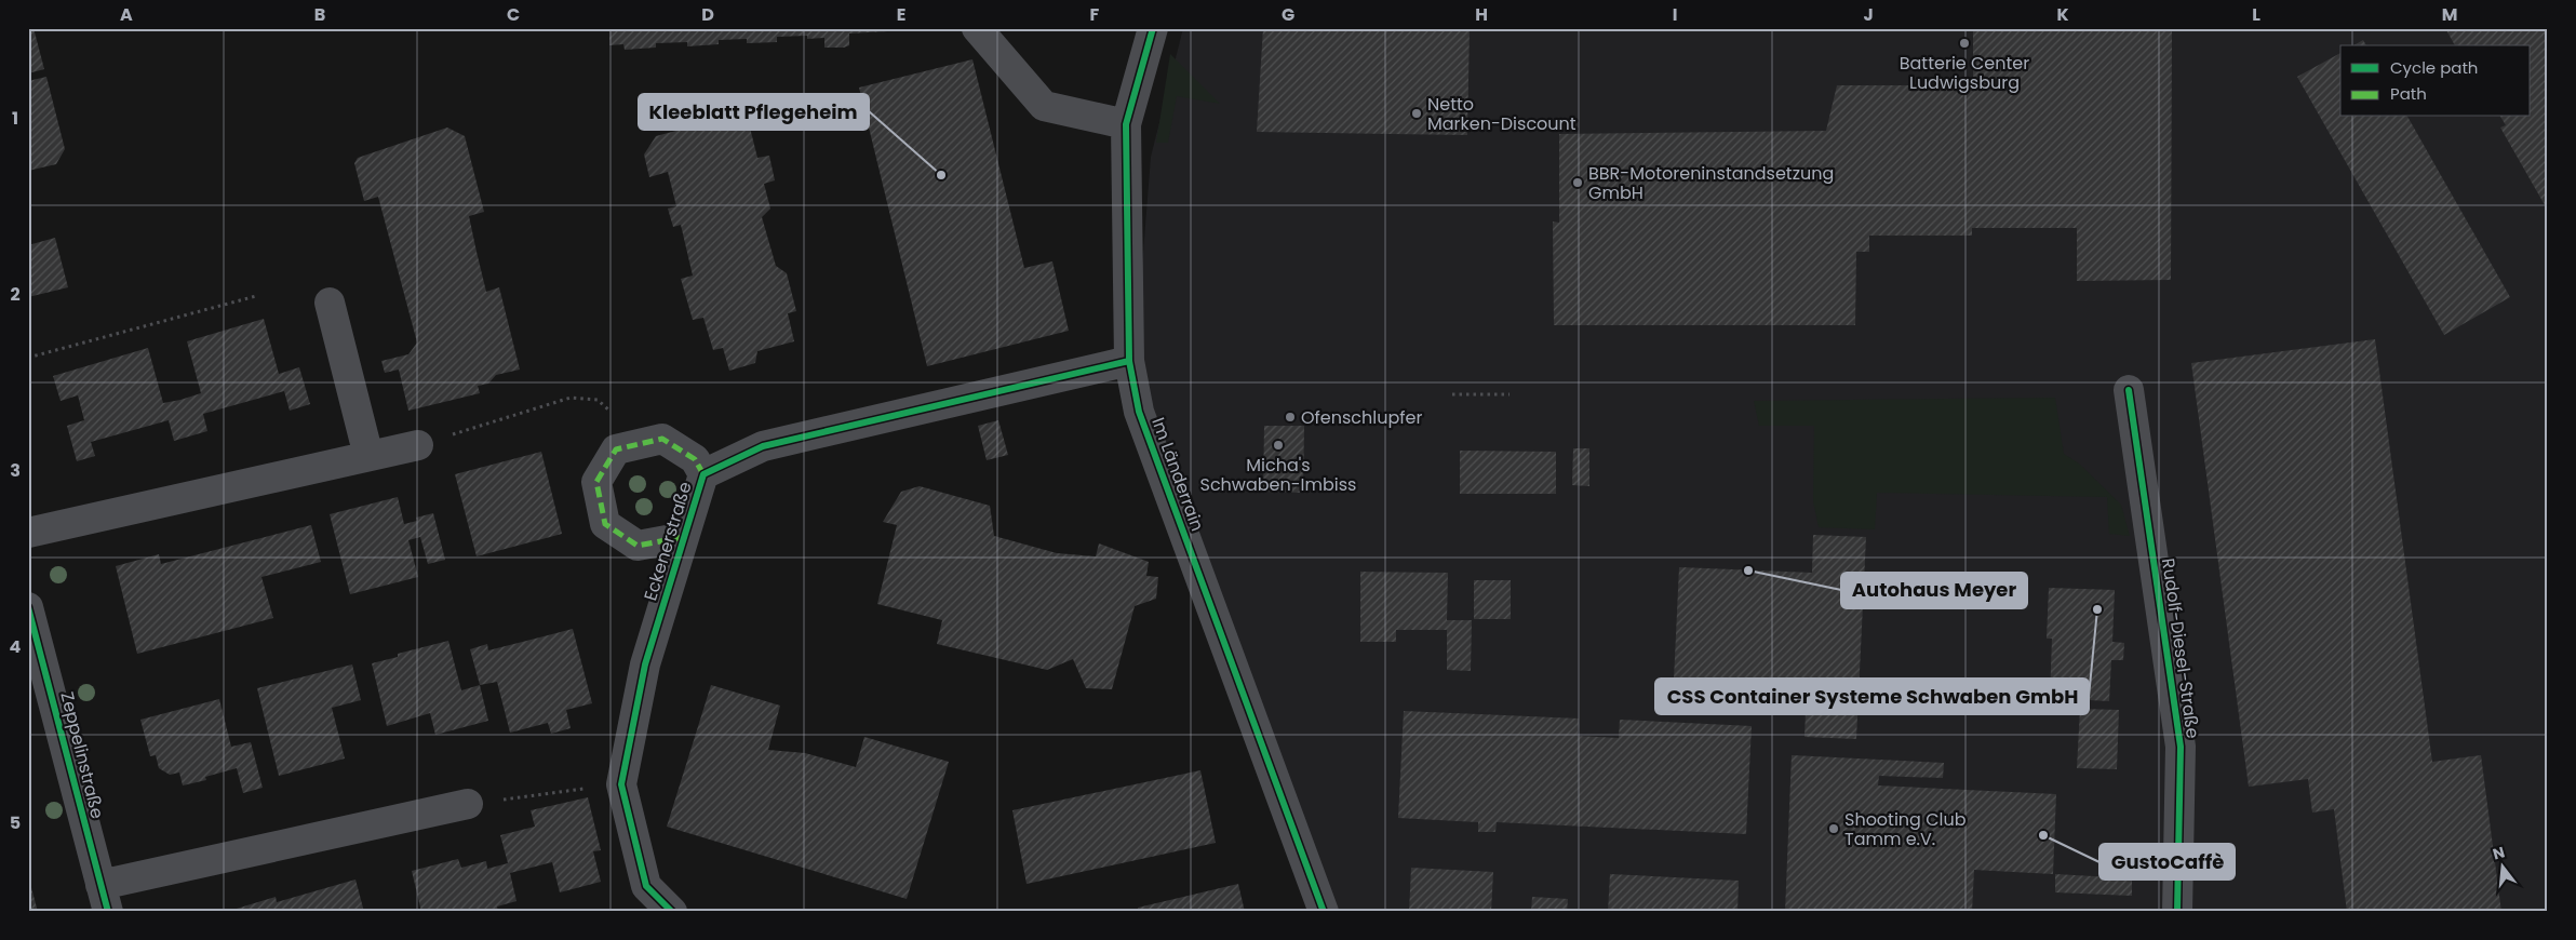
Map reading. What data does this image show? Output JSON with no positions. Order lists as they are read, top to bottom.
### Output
{
  "streets": {
    "street": [
      "Im Länderrain",
      "Eckenerstraße",
      "Rudolf-Diesel-Straße",
      "Zeppelinstraße"
    ]
  },
  "crossings": [
    ["Im Länderrain", "Eckenerstraße"]
  ],
  "places": [
    "Batterie Center Ludwigsburg",
    "Netto Marken-Discount",
    "Kleeblatt Pflegeheim",
    "BBR-Motoreninstandsetzung GmbH",
    "Ofenschlupfer",
    "Micha's Schwaben-Imbiss",
    "Autohaus Meyer",
    "CSS Container Systeme Schwaben GmbH",
    "Shooting Club Tamm e.V.",
    "GustoCaffè"
  ],
  "legend": ["Cycle path", "Path"],
  "north": "top",
  "grid": {
    "columns": [
      "A",
      "B",
      "C",
      "D",
      "E",
      "F",
      "G",
      "H",
      "I",
      "J",
      "K",
      "L",
      "M"
    ],
    "rows": [
      "1",
      "2",
      "3",
      "4",
      "5"
    ]
  }
}
